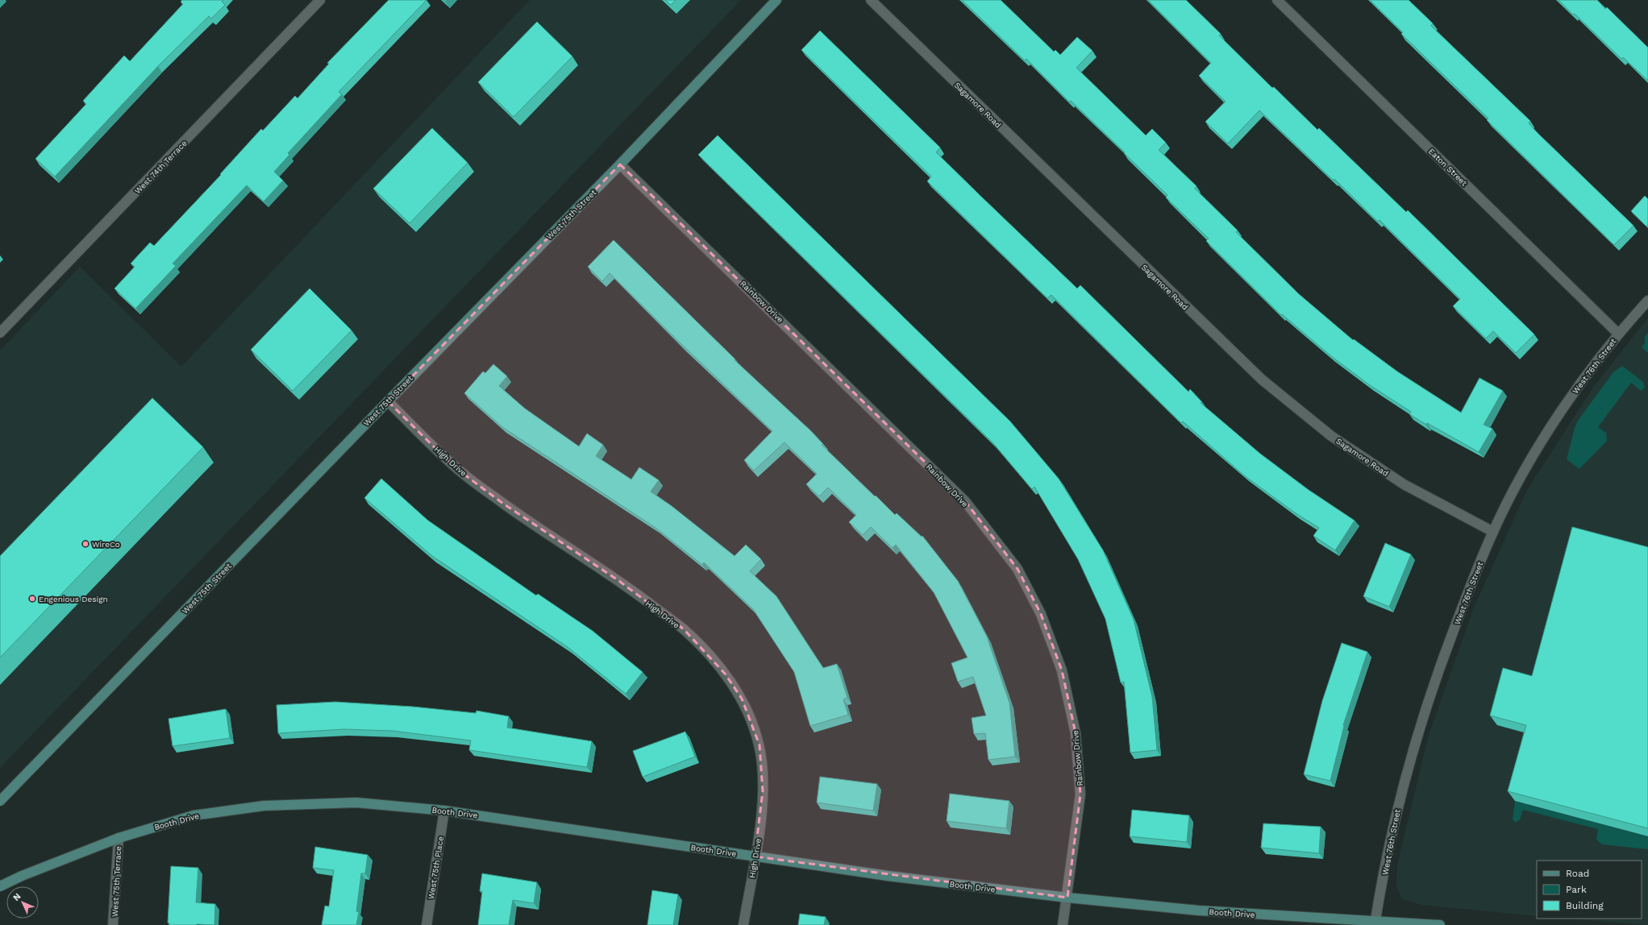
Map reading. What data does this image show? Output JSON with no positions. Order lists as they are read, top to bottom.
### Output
{
  "streets": {
    "street": [
      "Sagamore Road",
      "West 74th Terrace",
      "Eaton Street",
      "West 75th Street",
      "Rainbow Drive",
      "West 76th Street",
      "High Drive",
      "Booth Drive",
      "West 75th Place",
      "West 75th Terrace"
    ]
  },
  "crossings": [
    ["Sagamore Road", "West 76th Street"],
    ["Eaton Street", "West 76th Street"],
    ["West 75th Street", "Rainbow Drive"],
    ["West 75th Street", "High Drive"],
    ["Rainbow Drive", "Booth Drive"],
    ["West 76th Street", "Booth Drive"],
    ["High Drive", "Booth Drive"],
    ["Booth Drive", "West 75th Place"],
    ["Booth Drive", "West 75th Terrace"]
  ],
  "places": ["WireCo", "Engenious Design"],
  "legend": ["Road", "Park", "Building"],
  "north": "top left"
}
